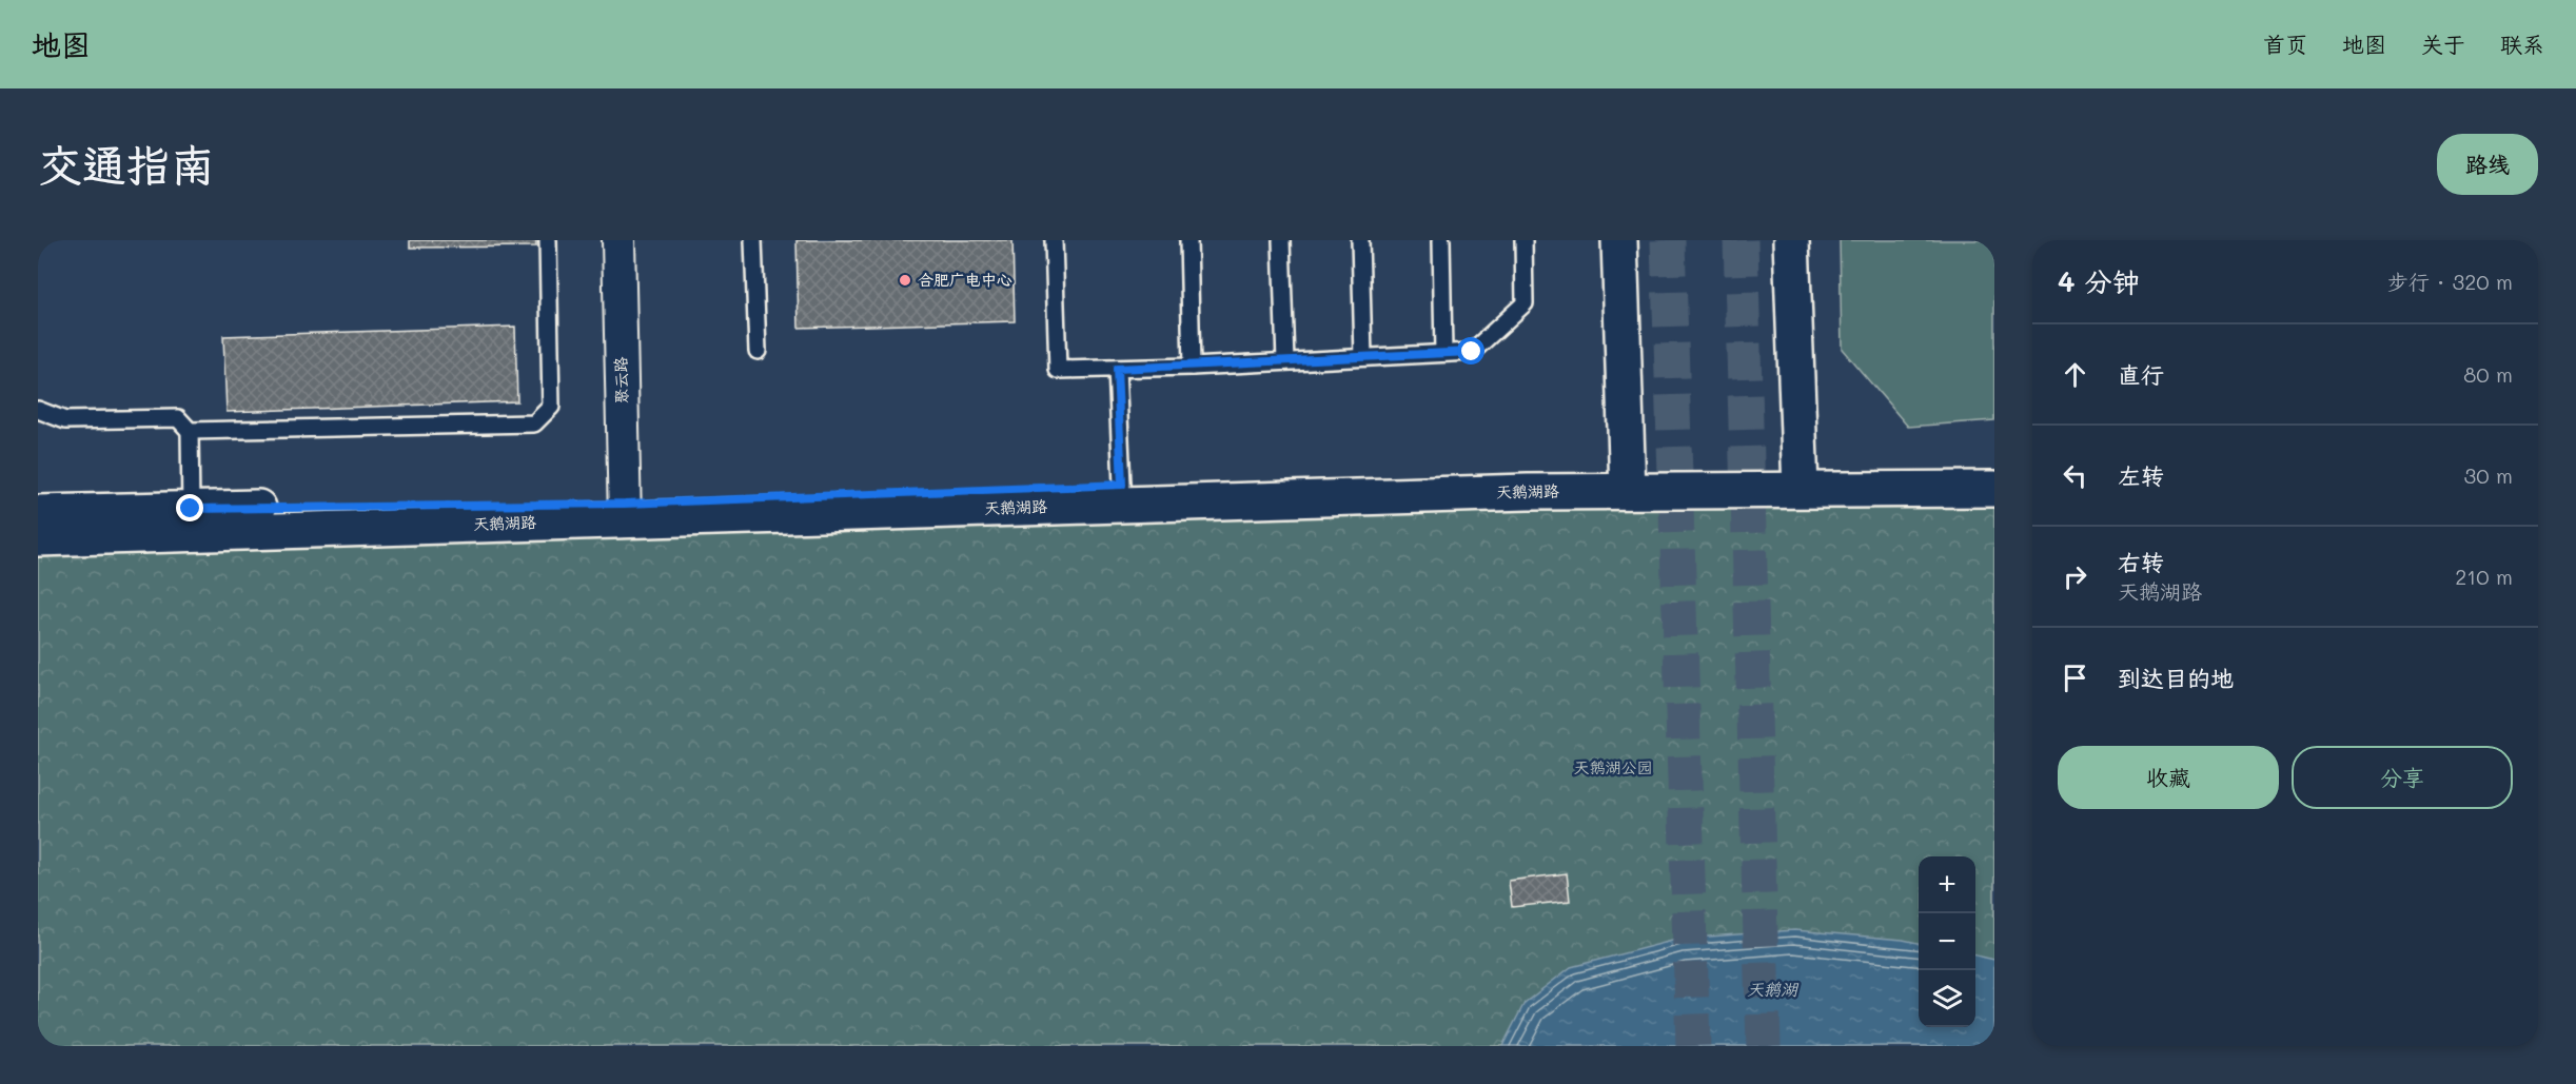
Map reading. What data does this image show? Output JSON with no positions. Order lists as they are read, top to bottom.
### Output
{
  "streets": {
    "street": ["聚云路", "天鹅湖路"]
  },
  "crossings": [
    ["聚云路", "天鹅湖路"]
  ],
  "water": ["天鹅湖"],
  "parks": ["天鹅湖公园"],
  "places": ["合肥广电中心"],
  "page": {
    "header": "地图",
    "nav": [
      "首页",
      "地图",
      "关于",
      "联系"
    ],
    "buttons": [
      "路线",
      ["收藏", "分享"]
    ],
    "title": "交通指南",
    "heading": ["4 分钟", "步行 · 320 m"],
    "list": [
      ["直行", "80 m"],
      ["左转", "30 m"],
      ["右转", "天鹅湖路", "210 m"],
      "到达目的地"
    ],
    "map_buttons": ["+", "−"]
  }
}
